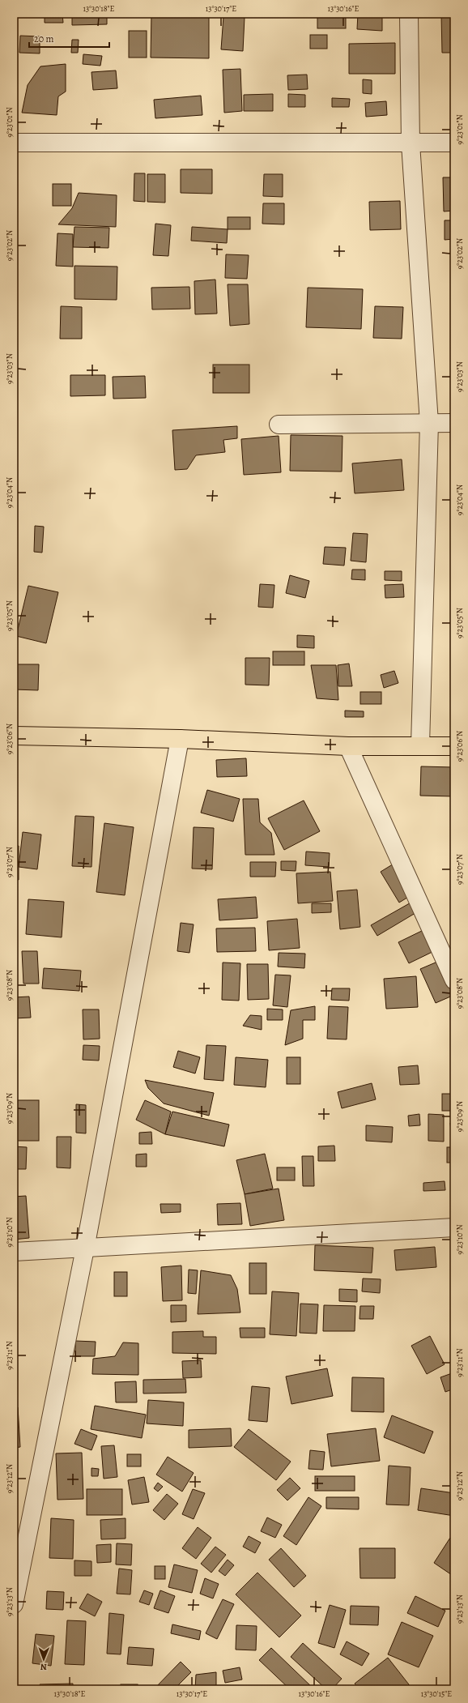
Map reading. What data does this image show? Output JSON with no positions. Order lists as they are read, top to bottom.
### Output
{
  "scale_bar": "20 m",
  "north": "bottom",
  "coordinates": [
    "13°30'18\"E",
    "13°30'17\"E",
    "13°30'16\"E",
    "9°23'01\"N",
    "9°23'02\"N",
    "9°23'03\"N",
    "9°23'04\"N",
    "9°23'05\"N",
    "9°23'06\"N",
    "9°23'07\"N",
    "9°23'08\"N",
    "9°23'09\"N",
    "9°23'10\"N",
    "9°23'11\"N",
    "9°23'12\"N",
    "9°23'13\"N",
    "13°30'15\"E"
  ]
}
